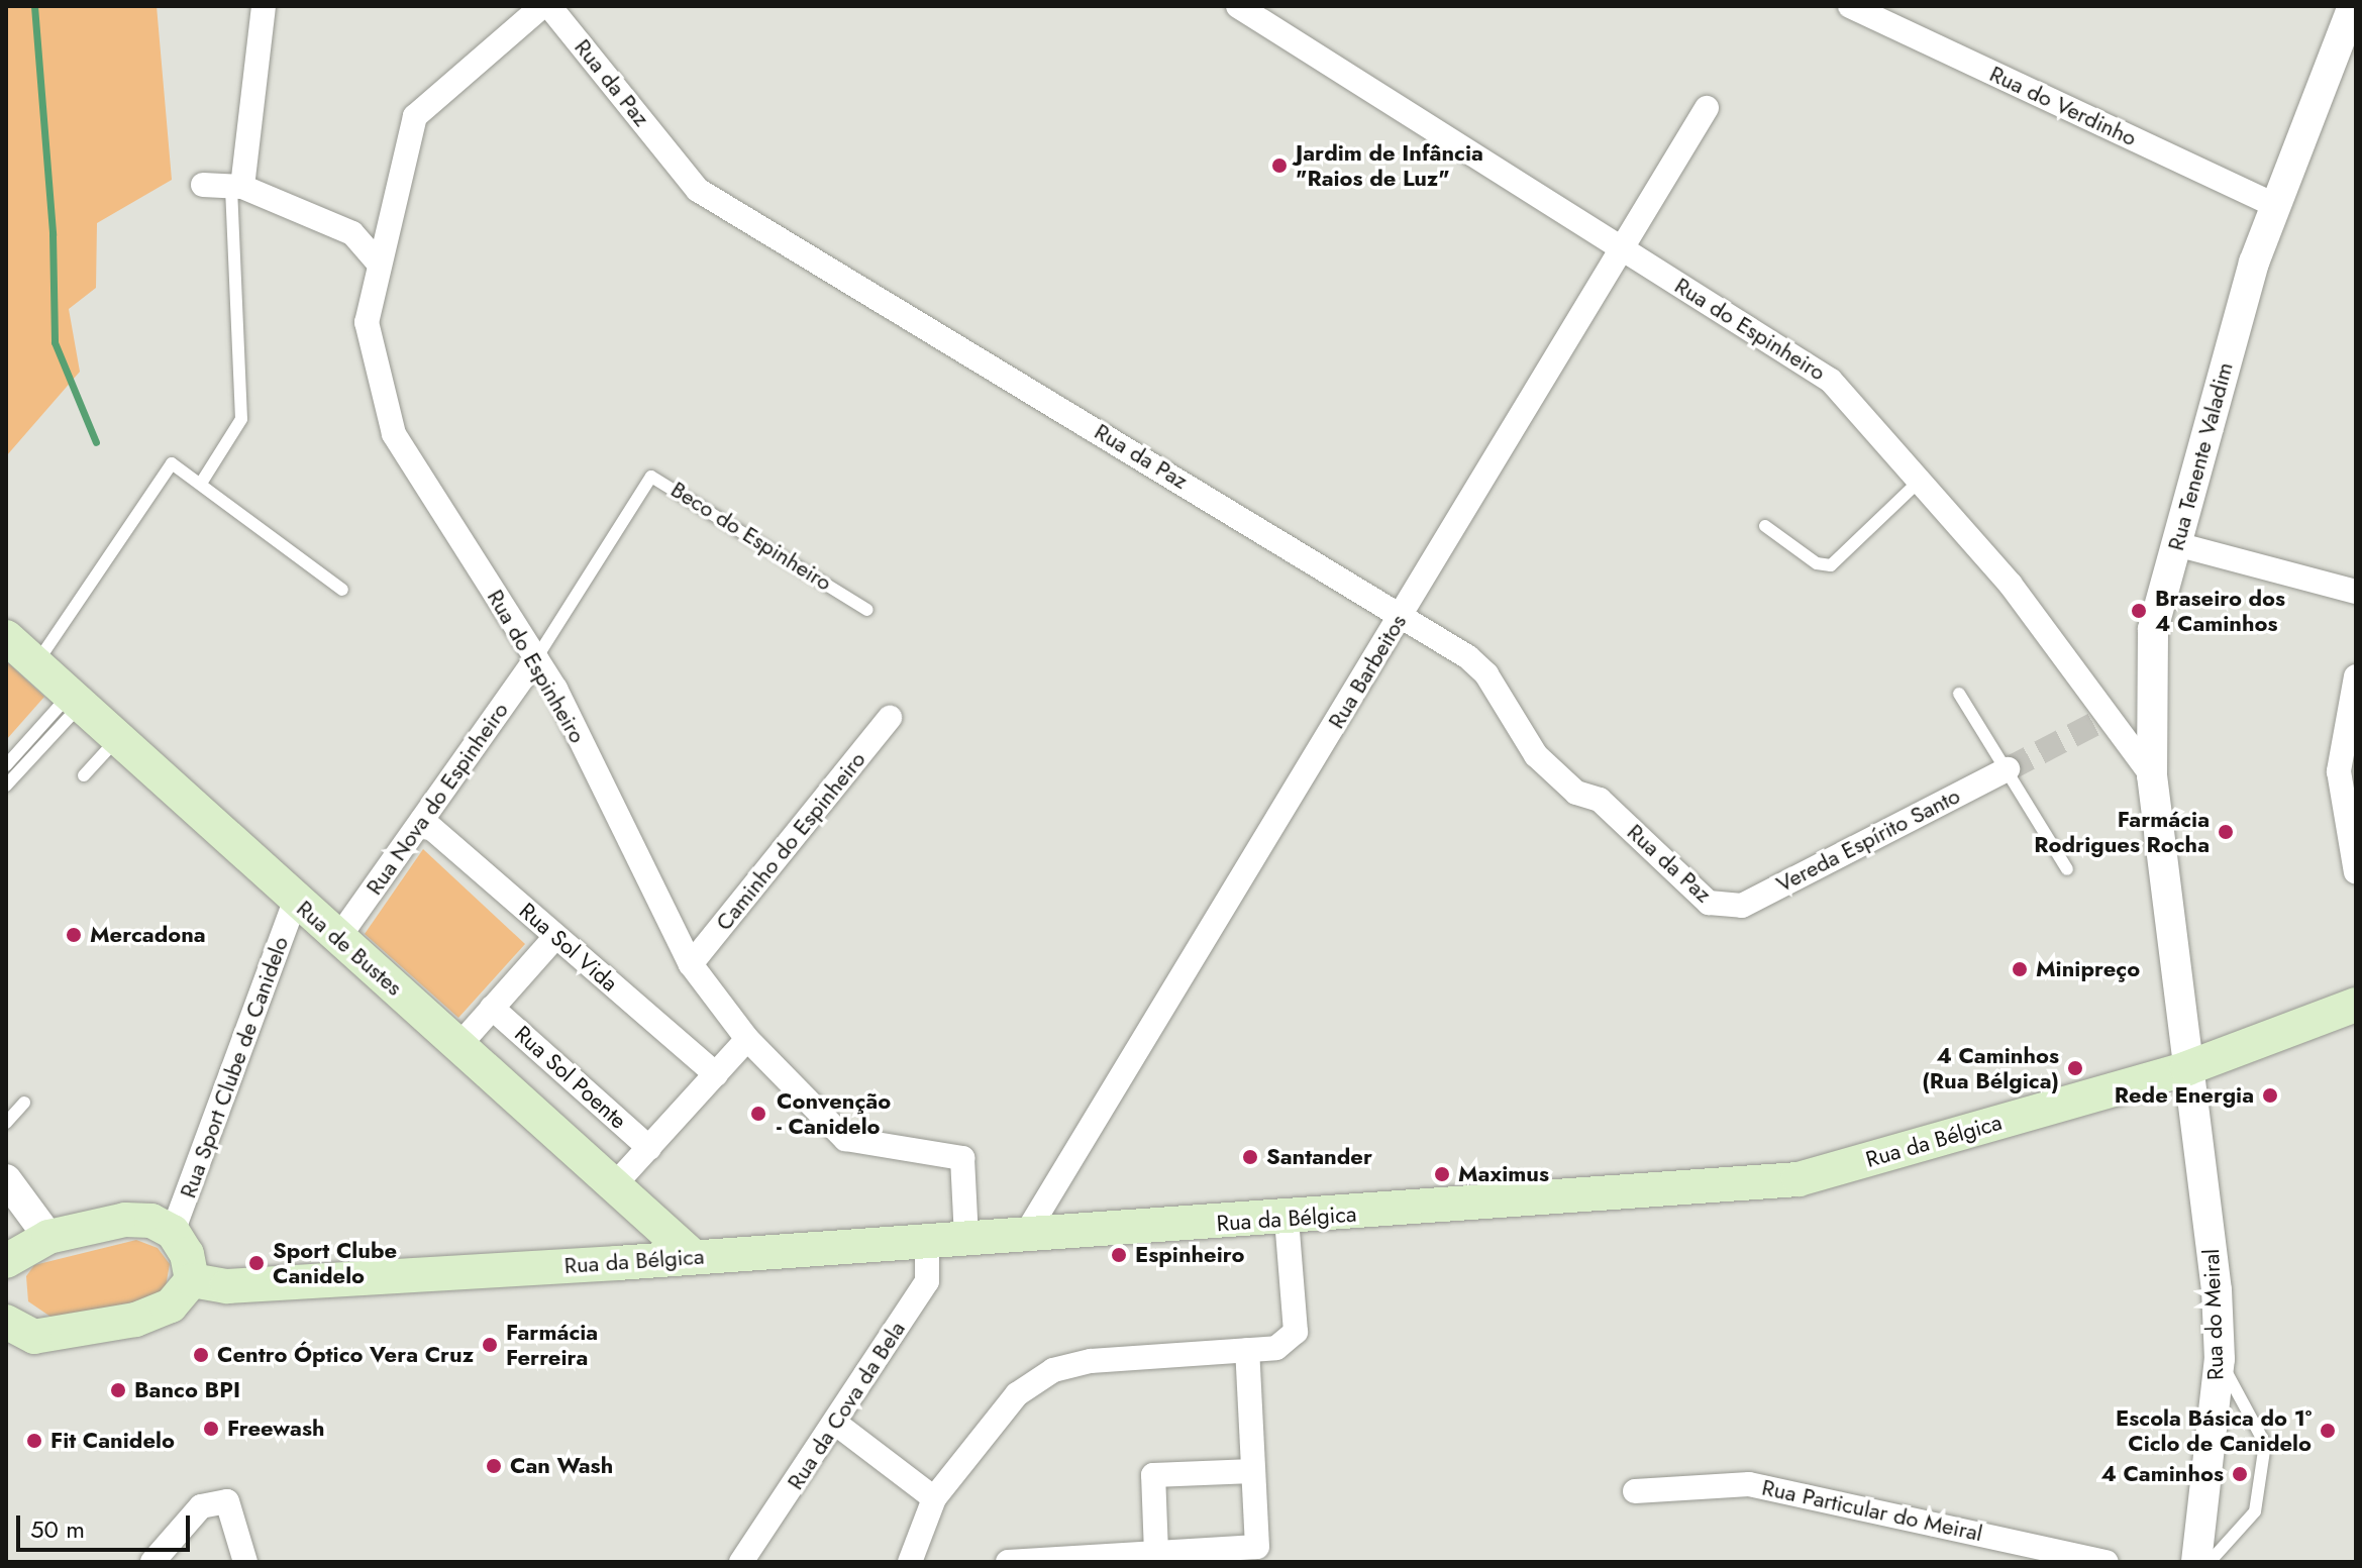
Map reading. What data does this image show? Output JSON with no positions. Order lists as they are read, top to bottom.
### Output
{
  "streets": {
    "main road": ["Rua de Bustes", "Rua da Bélgica"],
    "street": [
      "Rua da Paz",
      "Rua do Verdinho",
      "Rua do Espinheiro",
      "Rua Tenente Valadim",
      "Rua Barbeitos",
      "Rua Nova do Espinheiro",
      "Vereda Espírito Santo",
      "Caminho do Espinheiro",
      "Rua Sol Vida",
      "Rua Sport Clube de Canidelo",
      "Rua Sol Poente",
      "Rua do Meiral",
      "Rua da Cova da Bela",
      "Rua Particular do Meiral"
    ],
    "lane": ["Beco do Espinheiro"]
  },
  "crossings": [
    ["Rua da Paz", "Rua Barbeitos"],
    ["Rua da Paz", "Vereda Espírito Santo"],
    ["Rua do Verdinho", "Rua Tenente Valadim"],
    ["Rua do Espinheiro", "Rua Tenente Valadim"],
    ["Rua do Espinheiro", "Beco do Espinheiro"],
    ["Rua do Espinheiro", "Rua Barbeitos"],
    ["Rua do Espinheiro", "Rua Nova do Espinheiro"],
    ["Rua do Espinheiro", "Caminho do Espinheiro"],
    ["Rua do Espinheiro", "Rua da Bélgica"],
    ["Rua Tenente Valadim", "Rua da Bélgica"],
    ["Rua Tenente Valadim", "Rua do Meiral"],
    ["Beco do Espinheiro", "Rua Nova do Espinheiro"],
    ["Rua Barbeitos", "Rua da Bélgica"],
    ["Rua Nova do Espinheiro", "Rua Sol Vida"],
    ["Rua Nova do Espinheiro", "Rua de Bustes"],
    ["Rua de Bustes", "Rua Sport Clube de Canidelo"],
    ["Rua de Bustes", "Rua da Bélgica"],
    ["Rua da Bélgica", "Rua do Meiral"],
    ["Rua da Bélgica", "Rua da Cova da Bela"]
  ],
  "places": [
    "Jardim de Infância \"Raios de Luz\"",
    "Braseiro dos 4 Caminhos",
    "Farmácia Rodrigues Rocha",
    "Mercadona",
    "Minipreço",
    "4 Caminhos (Rua Bélgica)",
    "Rede Energia",
    "Convenção - Canidelo",
    "Santander",
    "Maximus",
    "Espinheiro",
    "Sport Clube Canidelo",
    "Farmácia Ferreira",
    "Centro Óptico Vera Cruz",
    "Banco BPI",
    "Freewash",
    "Escola Básica do 1º Ciclo de Canidelo",
    "Fit Canidelo",
    "Can Wash",
    "4 Caminhos"
  ],
  "scale_bar": "50 m"
}
